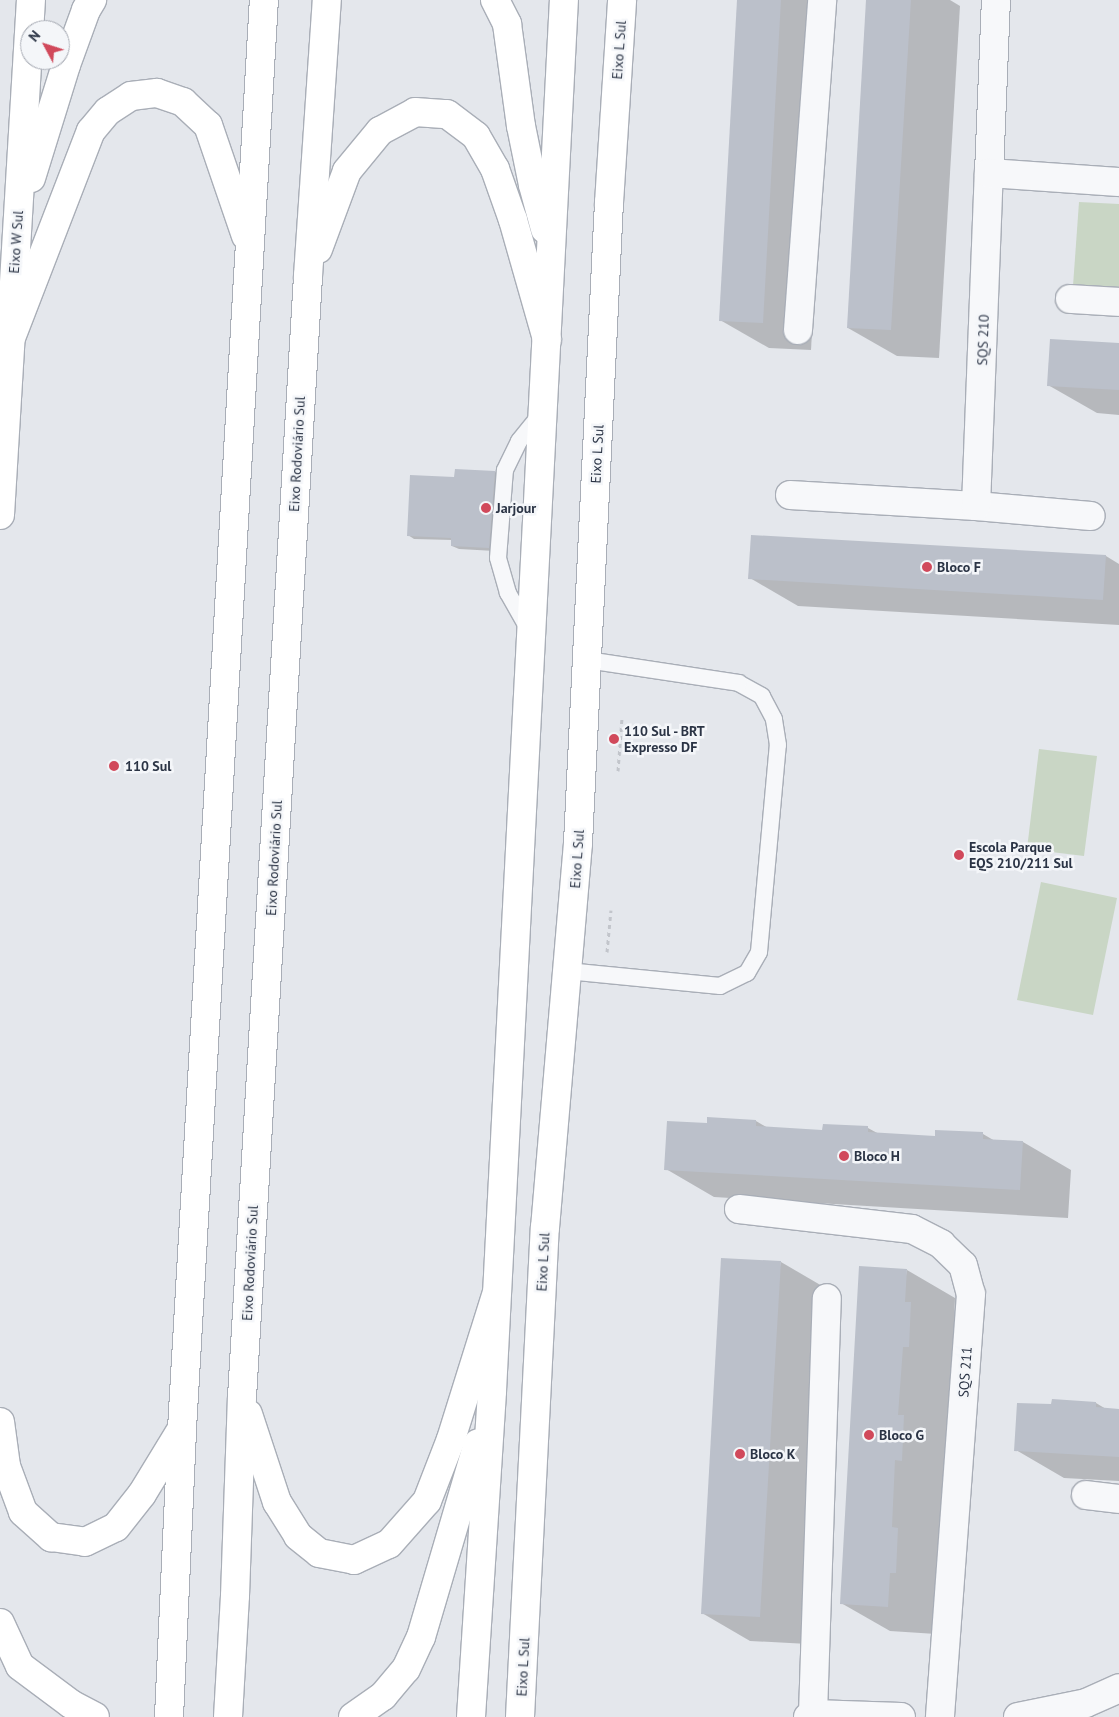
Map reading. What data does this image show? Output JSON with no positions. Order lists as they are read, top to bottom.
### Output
{
  "streets": {
    "main road": ["Eixo L Sul", "Eixo W Sul", "Eixo Rodoviário Sul"],
    "street": ["SQS 210", "SQS 211"]
  },
  "places": [
    "Jarjour",
    "Bloco F",
    "110 Sul - BRT Expresso DF",
    "110 Sul",
    "Escola Parque EQS 210/211 Sul",
    "Bloco H",
    "Bloco G",
    "Bloco K"
  ],
  "north": "top left"
}
